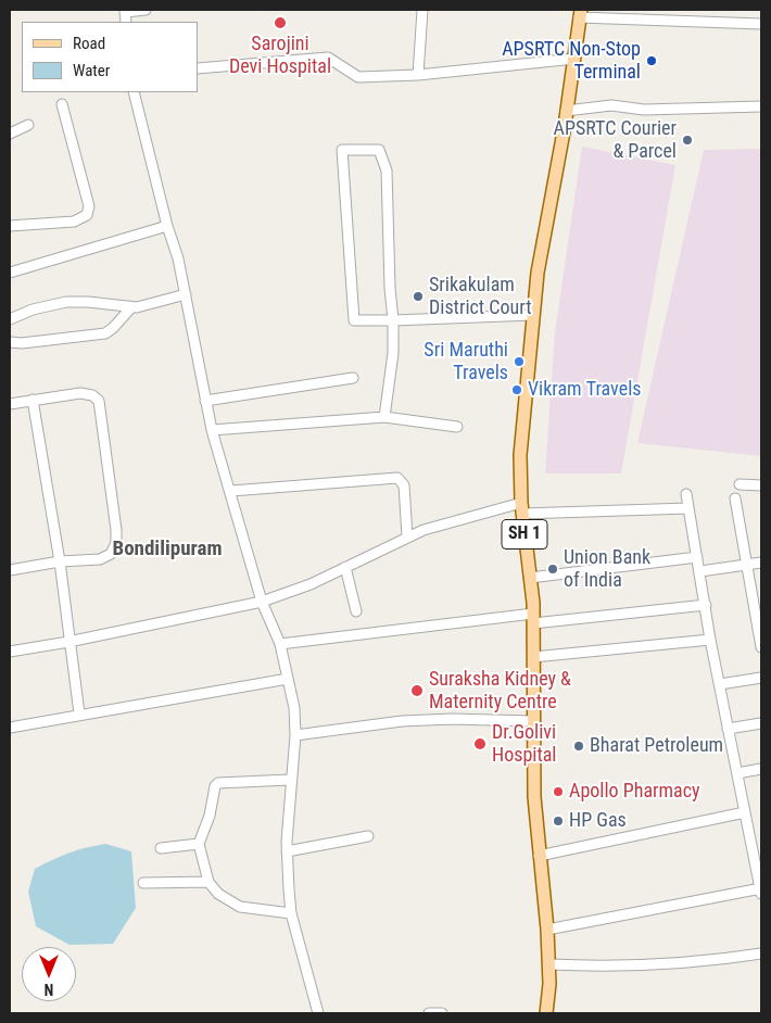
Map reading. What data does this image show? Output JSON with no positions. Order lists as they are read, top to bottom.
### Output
{
  "streets": {
    "main road": ["SH 1"]
  },
  "districts": ["Bondilipuram"],
  "places": [
    "Sarojini Devi Hospital",
    "APSRTC Non-Stop Terminal",
    "APSRTC Courier & Parcel",
    "Srikakulam District Court",
    "Sri Maruthi Travels",
    "Vikram Travels",
    "Union Bank of India",
    "Suraksha Kidney & Maternity Centre",
    "Dr.Golivi Hospital",
    "Bharat Petroleum",
    "Apollo Pharmacy",
    "HP Gas"
  ],
  "legend": ["Road", "Water"],
  "north": "bottom"
}
